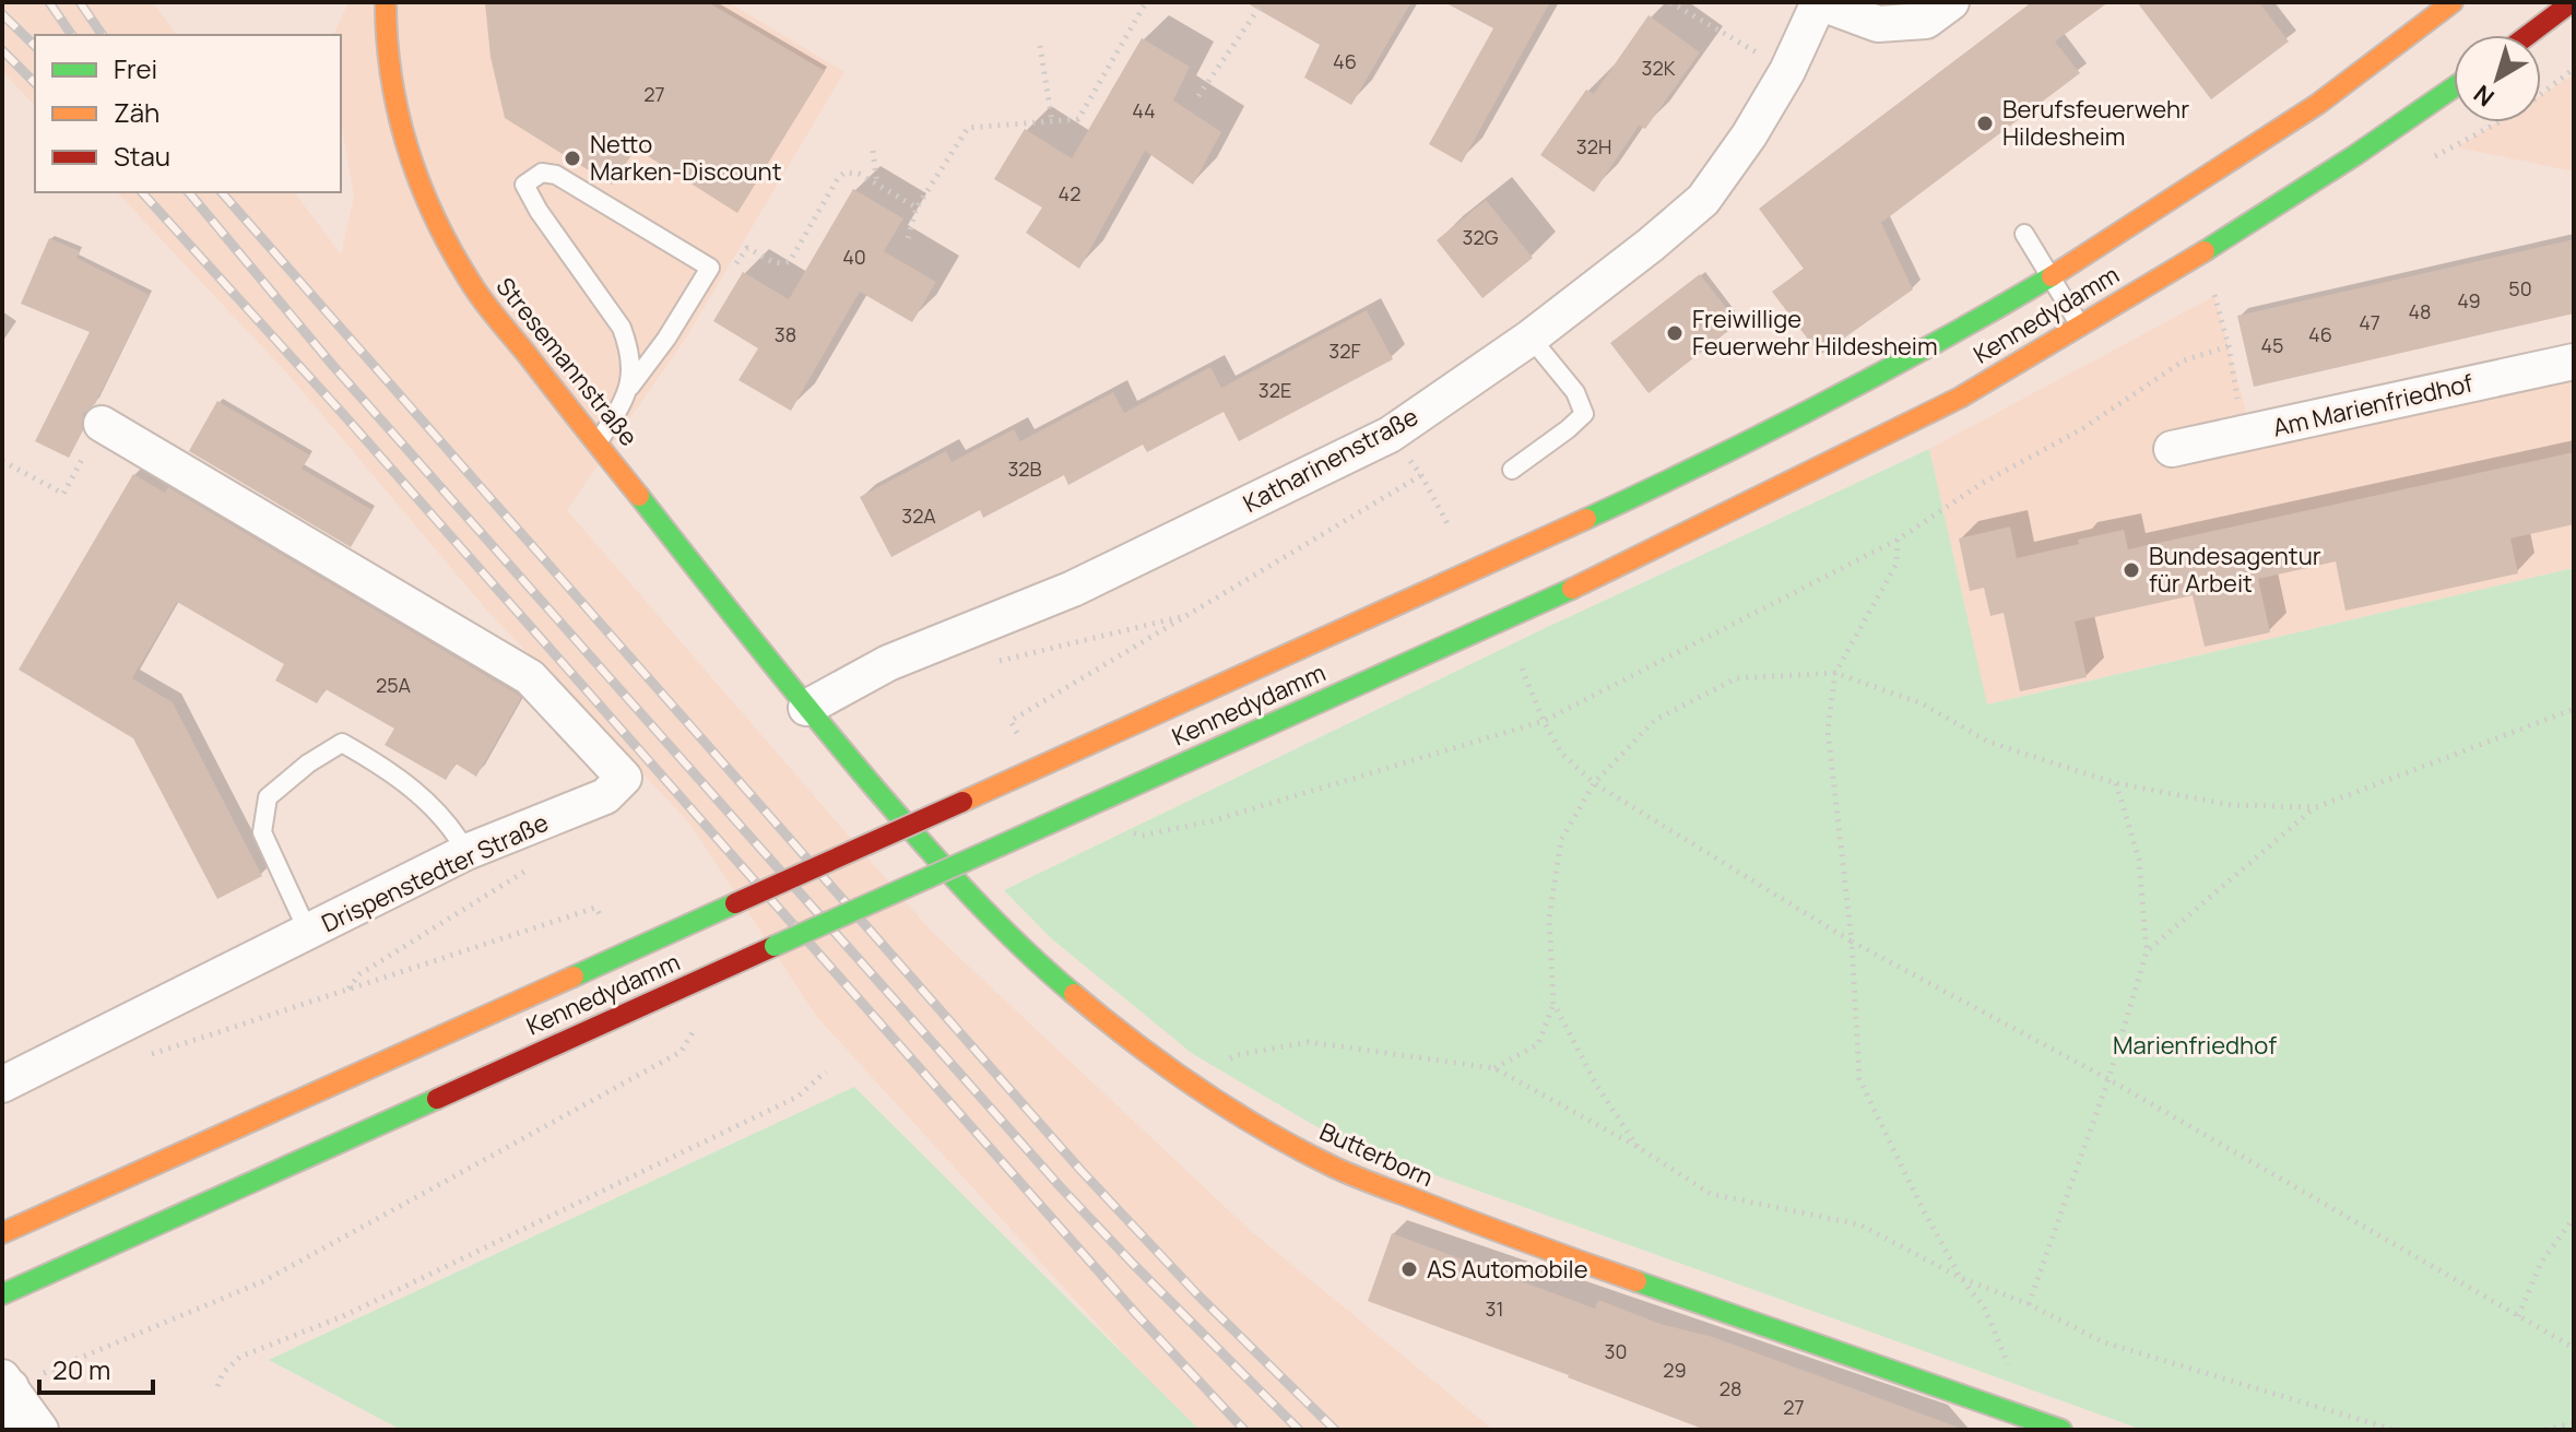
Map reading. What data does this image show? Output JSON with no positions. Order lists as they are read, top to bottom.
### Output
{
  "streets": {
    "main road": ["Kennedydamm", "Stresemannstraße", "Butterborn"],
    "street": ["Am Marienfriedhof", "Katharinenstraße", "Drispenstedter Straße"]
  },
  "crossings": [
    ["Stresemannstraße", "Katharinenstraße"],
    ["Stresemannstraße", "Butterborn"],
    ["Katharinenstraße", "Butterborn"]
  ],
  "parks": ["Marienfriedhof"],
  "places": [
    "Berufsfeuerwehr Hildesheim",
    "Netto Marken-Discount",
    "Freiwillige Feuerwehr Hildesheim",
    "Bundesagentur für Arbeit",
    "AS Automobile"
  ],
  "house_numbers": [
    "46",
    "32K",
    "27",
    "44",
    "32H",
    "42",
    "32G",
    "40",
    "50",
    "49",
    "48",
    "47",
    "38",
    "46",
    "45",
    "32F",
    "32E",
    "32B",
    "32A",
    "25A",
    "31",
    "30",
    "29",
    "28",
    "27"
  ],
  "legend": ["Frei", "Zäh", "Stau"],
  "scale_bar": "20 m",
  "north": "bottom left"
}
